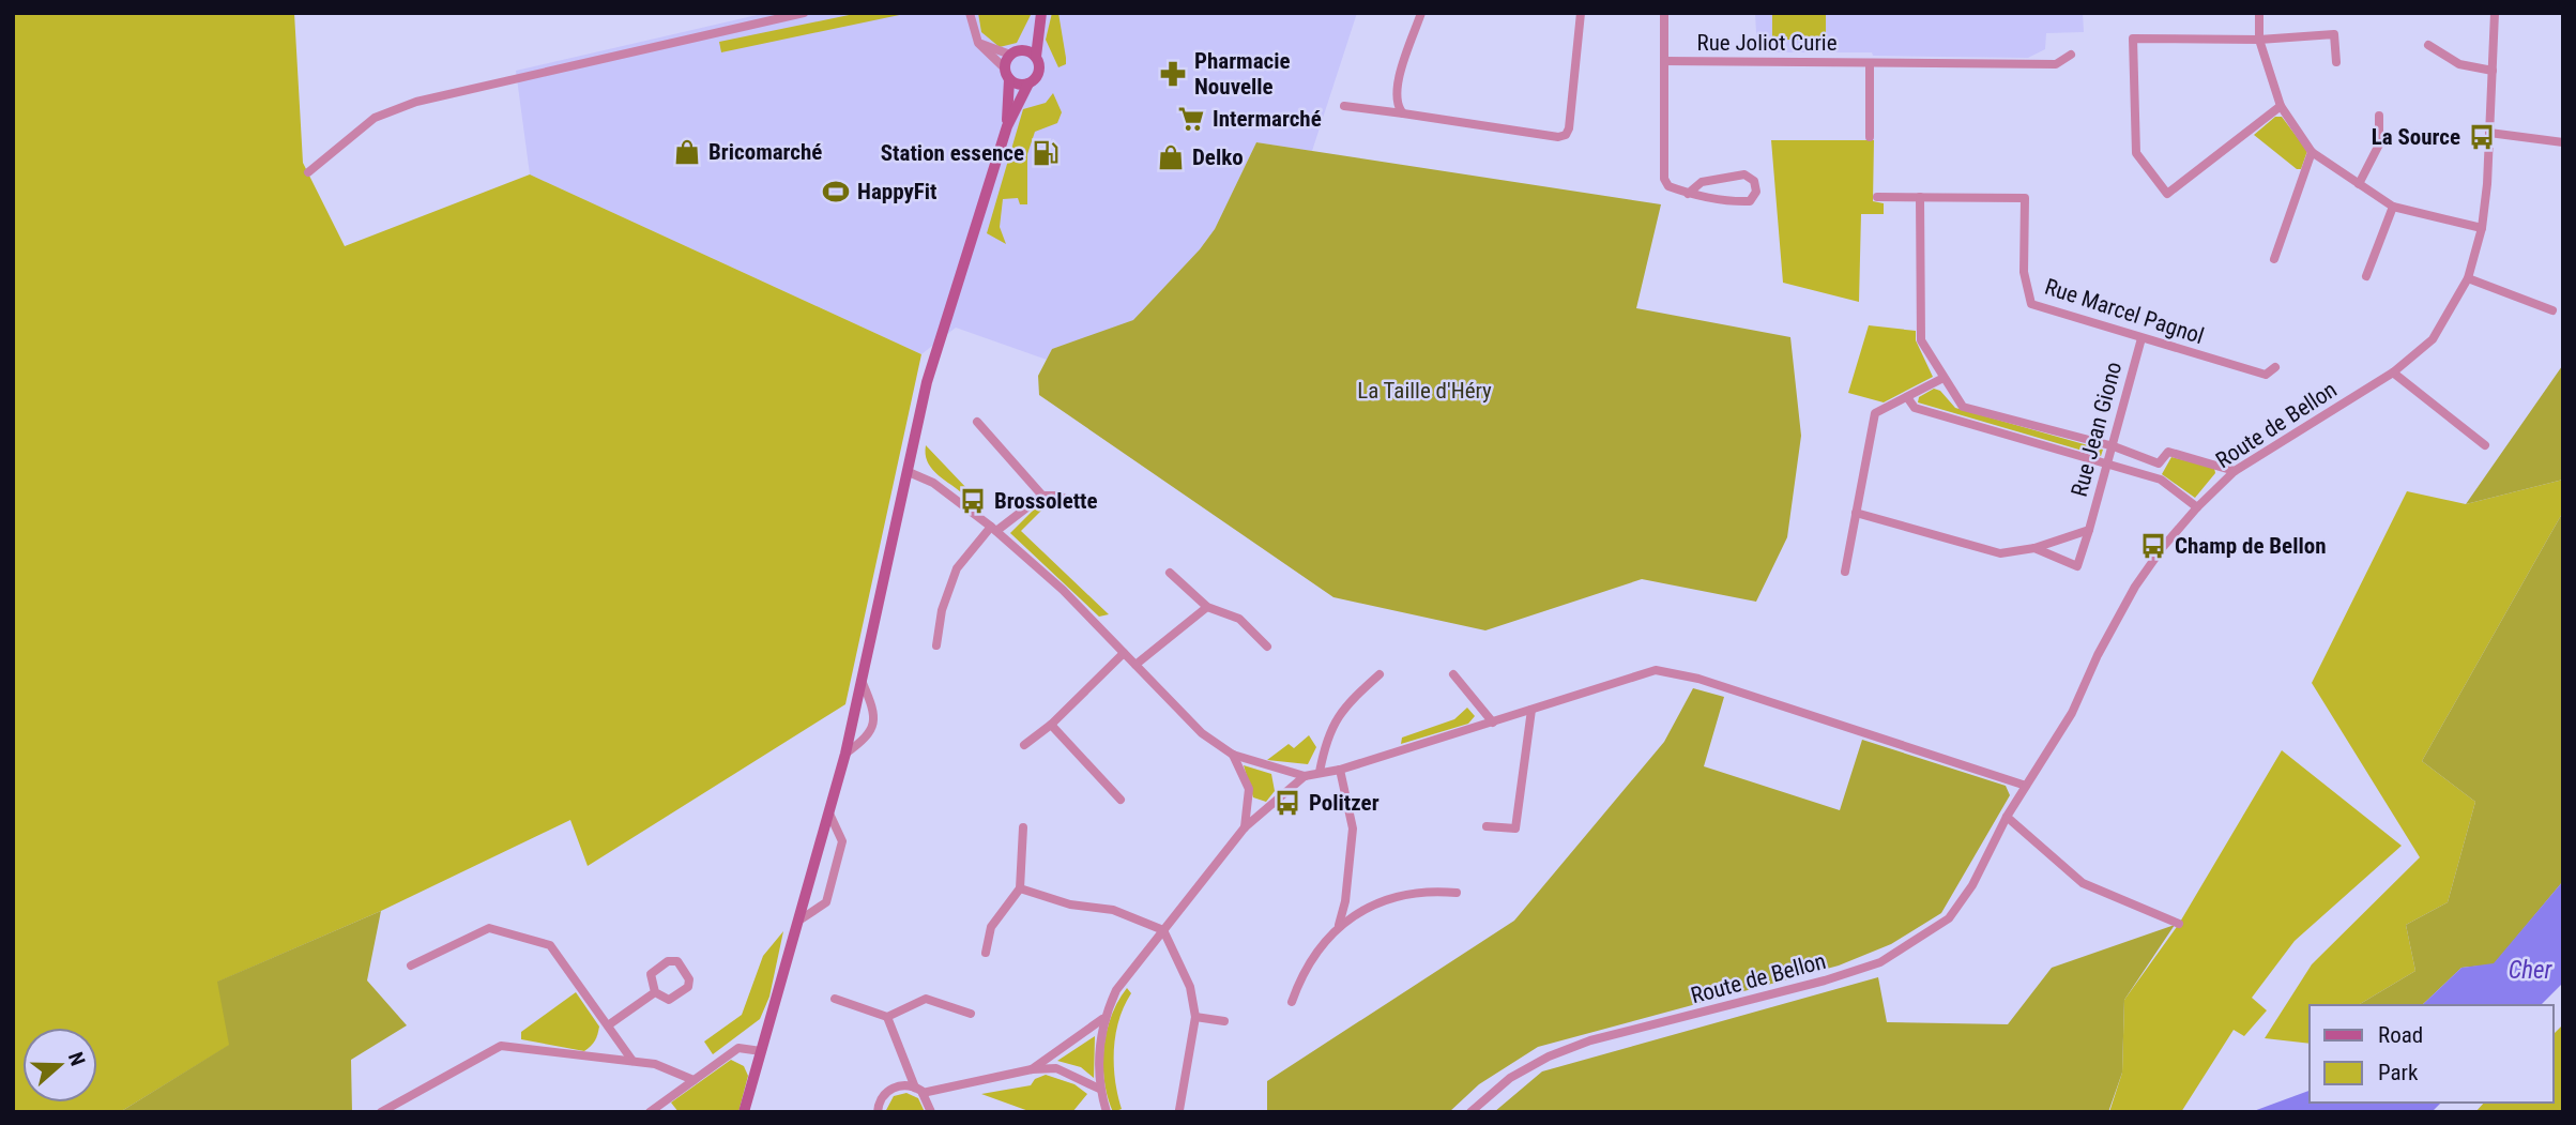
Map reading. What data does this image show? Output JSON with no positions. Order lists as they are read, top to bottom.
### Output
{
  "streets": {
    "street": [
      "Rue Joliot Curie",
      "Rue Marcel Pagnol",
      "Route de Bellon",
      "Rue Jean Giono"
    ]
  },
  "crossings": [
    ["Rue Marcel Pagnol", "Rue Jean Giono"]
  ],
  "water": ["Cher"],
  "parks": ["La Taille d'Héry"],
  "places": {
    "pharmacy": ["Pharmacie Nouvelle"],
    "supermarket": ["Intermarché"],
    "bus stop": [
      "La Source",
      "Brossolette",
      "Champ de Bellon",
      "Politzer"
    ],
    "shop": ["Bricomarché", "Delko"],
    "fuel station": ["Station essence"],
    "sports": ["HappyFit"]
  },
  "legend": ["Road", "Park"],
  "north": "right"
}
